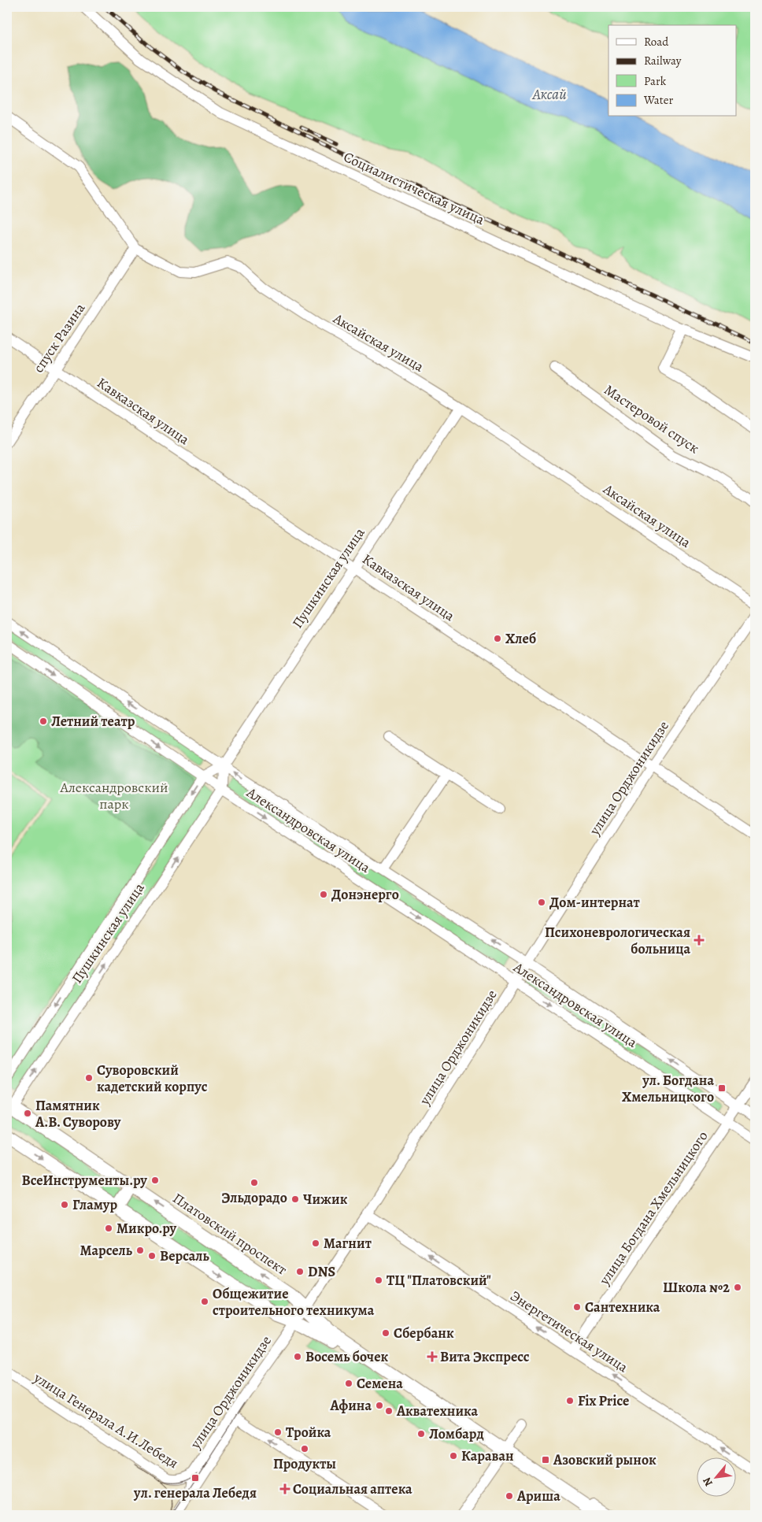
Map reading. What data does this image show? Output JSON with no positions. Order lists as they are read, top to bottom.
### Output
{
  "streets": {
    "main road": ["Платовский проспект"],
    "street": [
      "Социалистическая улица",
      "спуск Разина",
      "Аксайская улица",
      "Кавказская улица",
      "Мастеровой спуск",
      "Пушкинская улица",
      "улица Орджоникидзе",
      "Александровская улица",
      "улица Богдана Хмельницкого",
      "Энергетическая улица",
      "улица Генерала А.И.Лебедя"
    ]
  },
  "crossings": [
    ["спуск Разина", "Аксайская улица"],
    ["спуск Разина", "Кавказская улица"],
    ["Аксайская улица", "Пушкинская улица"],
    ["Кавказская улица", "Пушкинская улица"],
    ["Кавказская улица", "улица Орджоникидзе"],
    ["Пушкинская улица", "Александровская улица"],
    ["Пушкинская улица", "Платовский проспект"],
    ["улица Орджоникидзе", "Александровская улица"],
    ["улица Орджоникидзе", "Платовский проспект"],
    ["улица Орджоникидзе", "Энергетическая улица"],
    ["улица Орджоникидзе", "улица Генерала А.И.Лебедя"],
    ["Александровская улица", "улица Богдана Хмельницкого"],
    ["улица Богдана Хмельницкого", "Энергетическая улица"]
  ],
  "one_way": ["Энергетическая улица"],
  "water": ["Аксай"],
  "parks": ["Александровский парк"],
  "places": {
    "other": [
      "Хлеб",
      "Летний театр",
      "Донэнерго",
      "Дом-интернат",
      "Суворовский кадетский корпус",
      "Памятник А.В. Суворову",
      "ВсеИнструменты.ру",
      "Эльдорадо",
      "Чижик",
      "Гламур",
      "Микро.ру",
      "Магнит",
      "Марсель",
      "Версаль",
      "DNS",
      "ТЦ \"Платовский\"",
      "Школа №2",
      "Общежитие строительного техникума",
      "Сантехника",
      "Сбербанк",
      "Восемь бочек",
      "Семена",
      "Fix Price",
      "Афина",
      "Акватехника",
      "Тройка",
      "Ломбард",
      "Продукты",
      "Караван",
      "Ариша"
    ],
    "health": ["Психоневрологическая больница", "Вита Экспресс", "Социальная аптека"],
    "transit": ["ул. Богдана Хмельницкого", "Азовский рынок", "ул. генерала Лебедя"]
  },
  "legend": [
    "Road",
    "Railway",
    "Park",
    "Water"
  ],
  "north": "bottom left"
}
